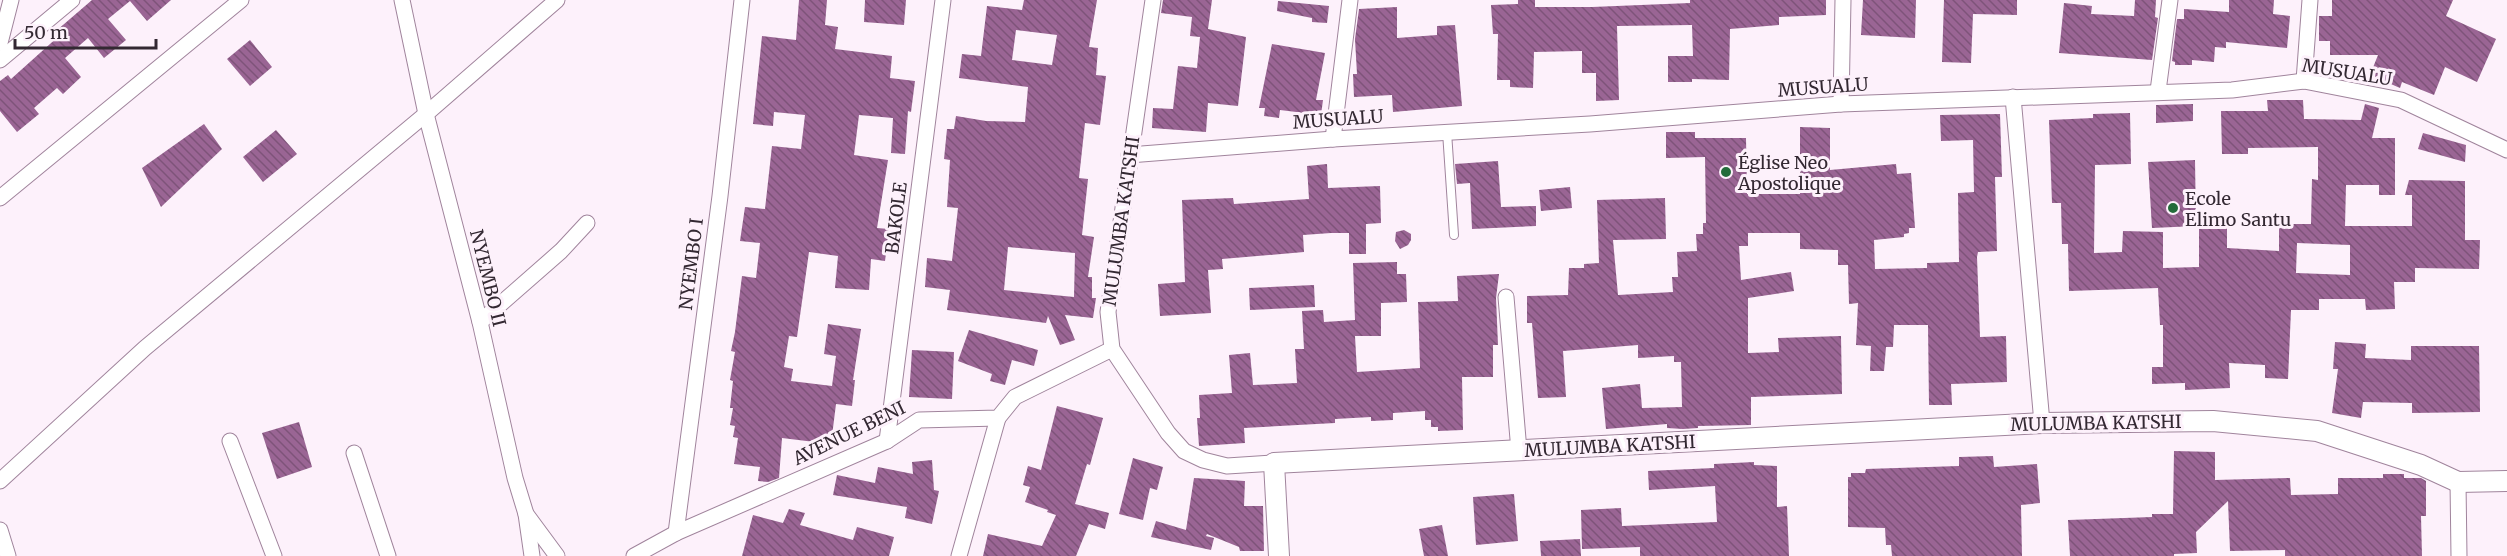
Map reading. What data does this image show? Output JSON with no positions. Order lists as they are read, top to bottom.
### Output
{
  "streets": {
    "street": [
      "MUSUALU",
      "BAKOLE",
      "MULUMBA KATSHI",
      "NYEMBO I",
      "NYEMBO II",
      "AVENUE BENI"
    ]
  },
  "crossings": [
    ["MUSUALU", "MULUMBA KATSHI"],
    ["BAKOLE", "AVENUE BENI"],
    ["NYEMBO I", "AVENUE BENI"]
  ],
  "places": ["Église Neo Apostolique", "Ecole Elimo Santu"],
  "scale_bar": "50 m"
}
